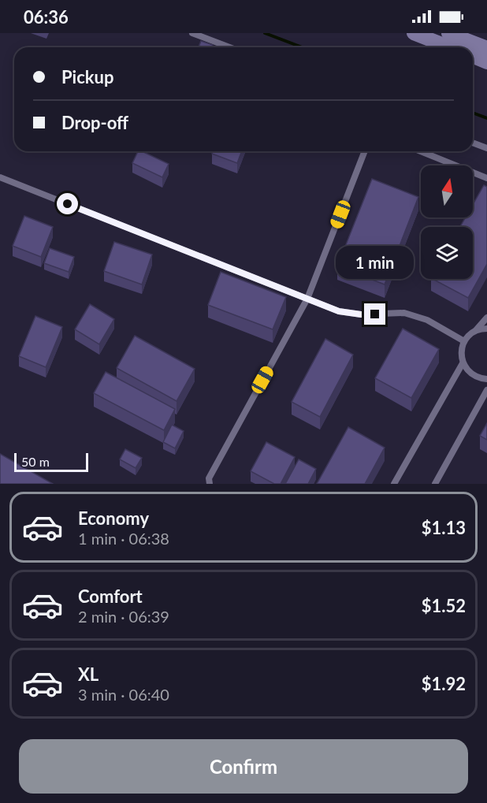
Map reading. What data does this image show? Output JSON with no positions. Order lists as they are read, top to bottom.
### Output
{
  "scale_bar": "50 m",
  "north": "top",
  "page": {
    "status": "06:36",
    "banner": ["Pickup", "Drop-off"],
    "bubble": "1 min",
    "scale": "50 m",
    "list": [
      {
        "name": "Economy",
        "note": "1 min · 06:38",
        "value": "$1.13"
      },
      {
        "name": "Comfort",
        "note": "2 min · 06:39",
        "value": "$1.52"
      },
      {
        "name": "XL",
        "note": "3 min · 06:40",
        "value": "$1.92"
      }
    ],
    "buttons": "Confirm"
  }
}
